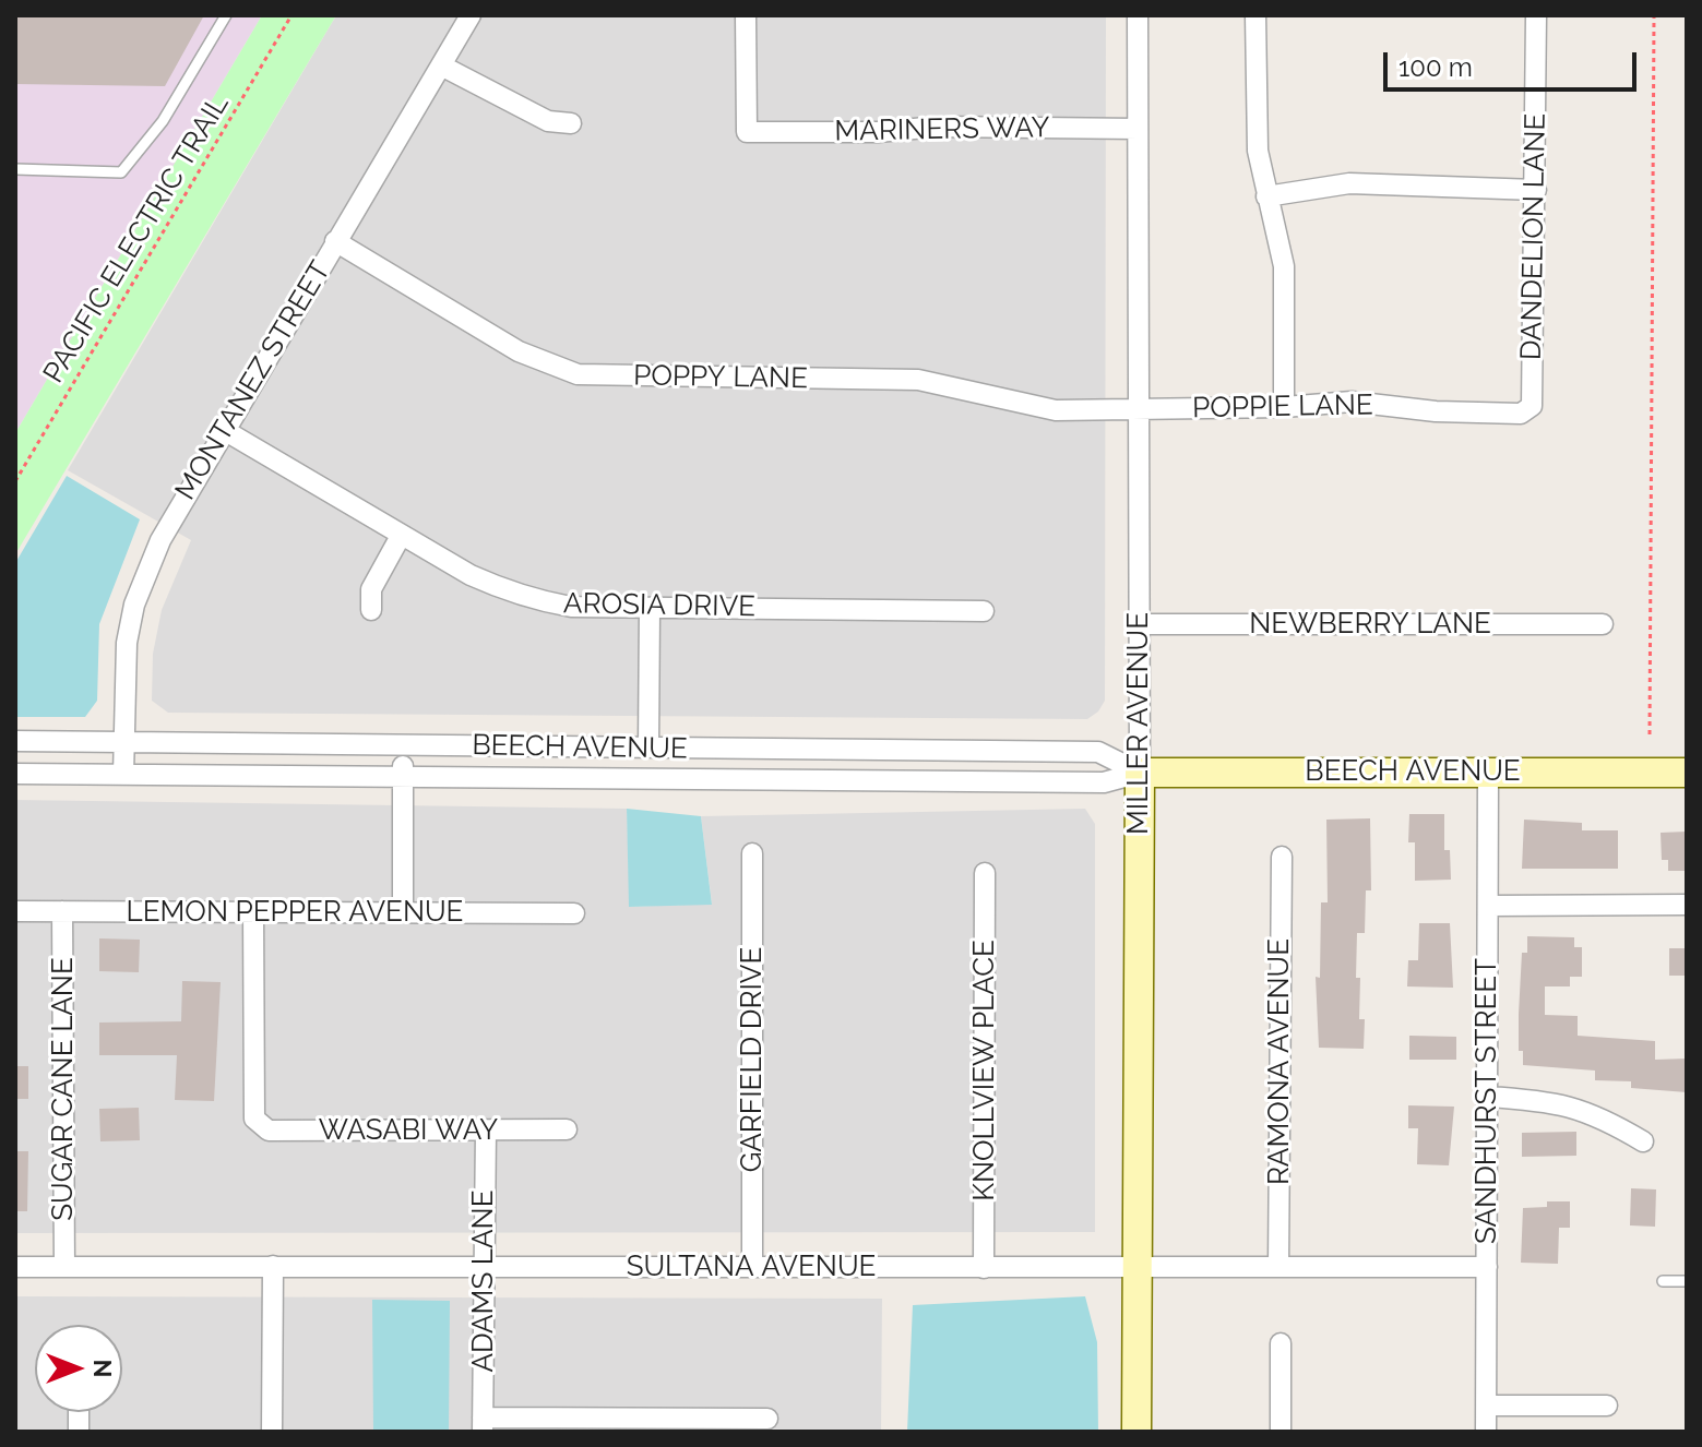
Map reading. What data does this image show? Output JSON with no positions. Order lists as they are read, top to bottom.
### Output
{
  "streets": {
    "street": [
      "MARINERS WAY",
      "DANDELION LANE",
      "POPPY LANE",
      "MONTANEZ STREET",
      "POPPIE LANE",
      "AROSIA DRIVE",
      "NEWBERRY LANE",
      "MILLER AVENUE",
      "BEECH AVENUE",
      "LEMON PEPPER AVENUE",
      "GARFIELD DRIVE",
      "RAMONA AVENUE",
      "KNOLLVIEW PLACE",
      "SUGAR CANE LANE",
      "SANDHURST STREET",
      "WASABI WAY",
      "SULTANA AVENUE",
      "ADAMS LANE"
    ],
    "path": ["PACIFIC ELECTRIC TRAIL"]
  },
  "crossings": [
    ["MARINERS WAY", "MILLER AVENUE"],
    ["DANDELION LANE", "POPPIE LANE"],
    ["POPPY LANE", "MONTANEZ STREET"],
    ["POPPY LANE", "POPPIE LANE"],
    ["POPPY LANE", "MILLER AVENUE"],
    ["MONTANEZ STREET", "AROSIA DRIVE"],
    ["MONTANEZ STREET", "BEECH AVENUE"],
    ["POPPIE LANE", "MILLER AVENUE"],
    ["NEWBERRY LANE", "MILLER AVENUE"],
    ["MILLER AVENUE", "BEECH AVENUE"],
    ["MILLER AVENUE", "SULTANA AVENUE"],
    ["BEECH AVENUE", "SANDHURST STREET"],
    ["LEMON PEPPER AVENUE", "SUGAR CANE LANE"],
    ["LEMON PEPPER AVENUE", "WASABI WAY"],
    ["GARFIELD DRIVE", "SULTANA AVENUE"],
    ["RAMONA AVENUE", "SULTANA AVENUE"],
    ["KNOLLVIEW PLACE", "SULTANA AVENUE"],
    ["SUGAR CANE LANE", "SULTANA AVENUE"],
    ["SANDHURST STREET", "SULTANA AVENUE"],
    ["WASABI WAY", "ADAMS LANE"],
    ["SULTANA AVENUE", "ADAMS LANE"]
  ],
  "scale_bar": "100 m",
  "north": "right"
}
